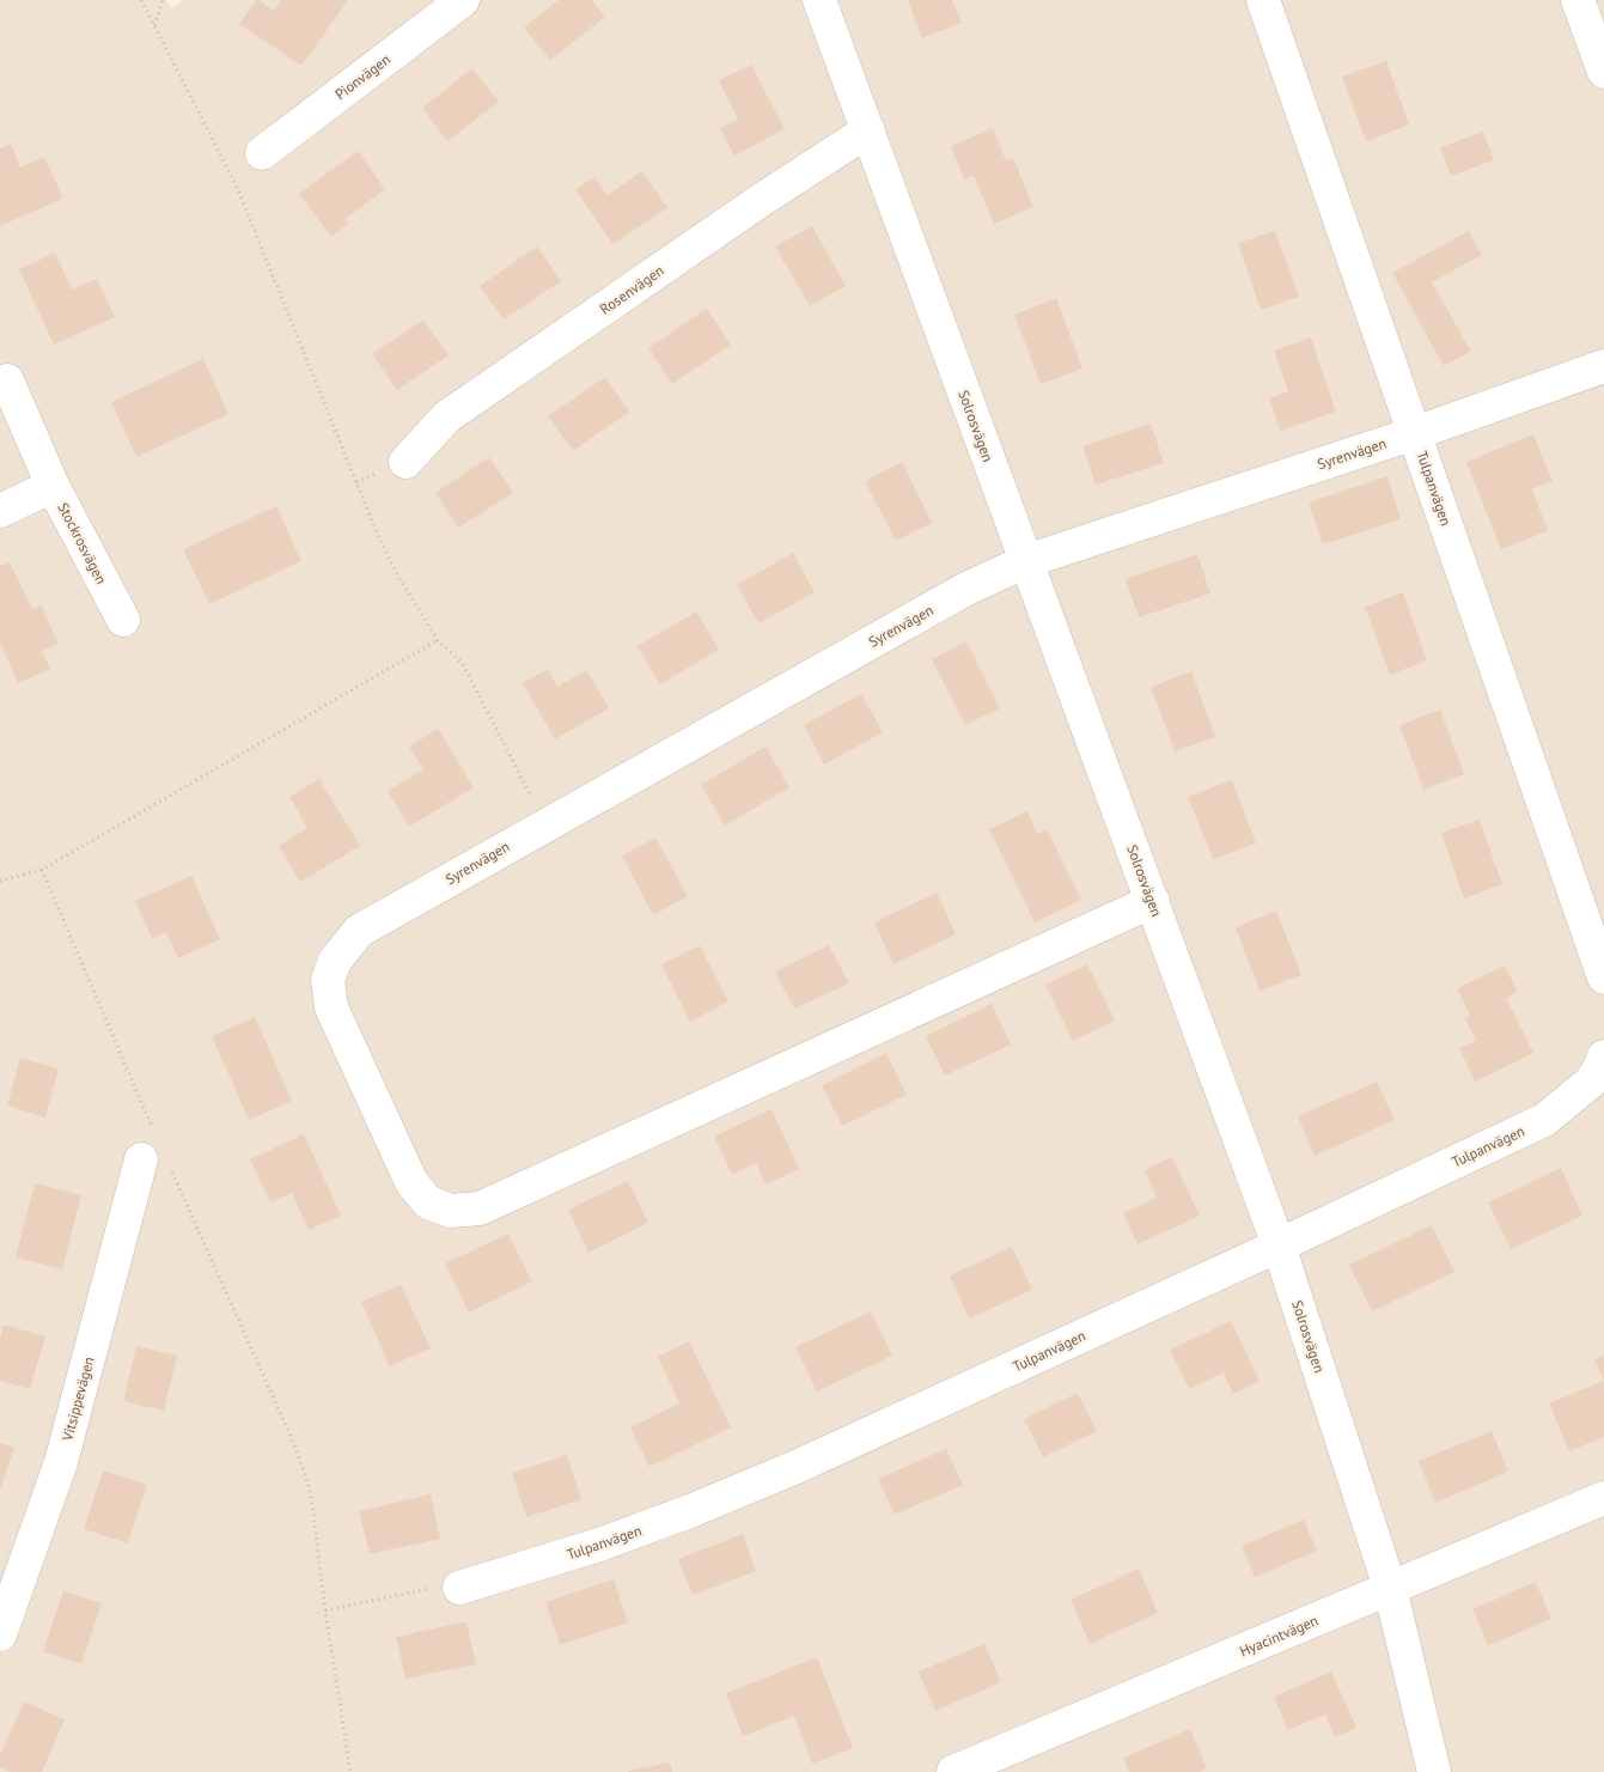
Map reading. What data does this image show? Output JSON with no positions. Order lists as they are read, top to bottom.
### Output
{
  "streets": {
    "street": [
      "Pionvägen",
      "Rosenvägen",
      "Solrosvägen",
      "Syrenvägen",
      "Tulpanvägen",
      "Stockrosvägen",
      "Vitsippevägen",
      "Hyacintvägen"
    ]
  },
  "crossings": [
    ["Rosenvägen", "Solrosvägen"],
    ["Solrosvägen", "Syrenvägen"],
    ["Solrosvägen", "Tulpanvägen"],
    ["Solrosvägen", "Hyacintvägen"],
    ["Syrenvägen", "Tulpanvägen"]
  ]
}
